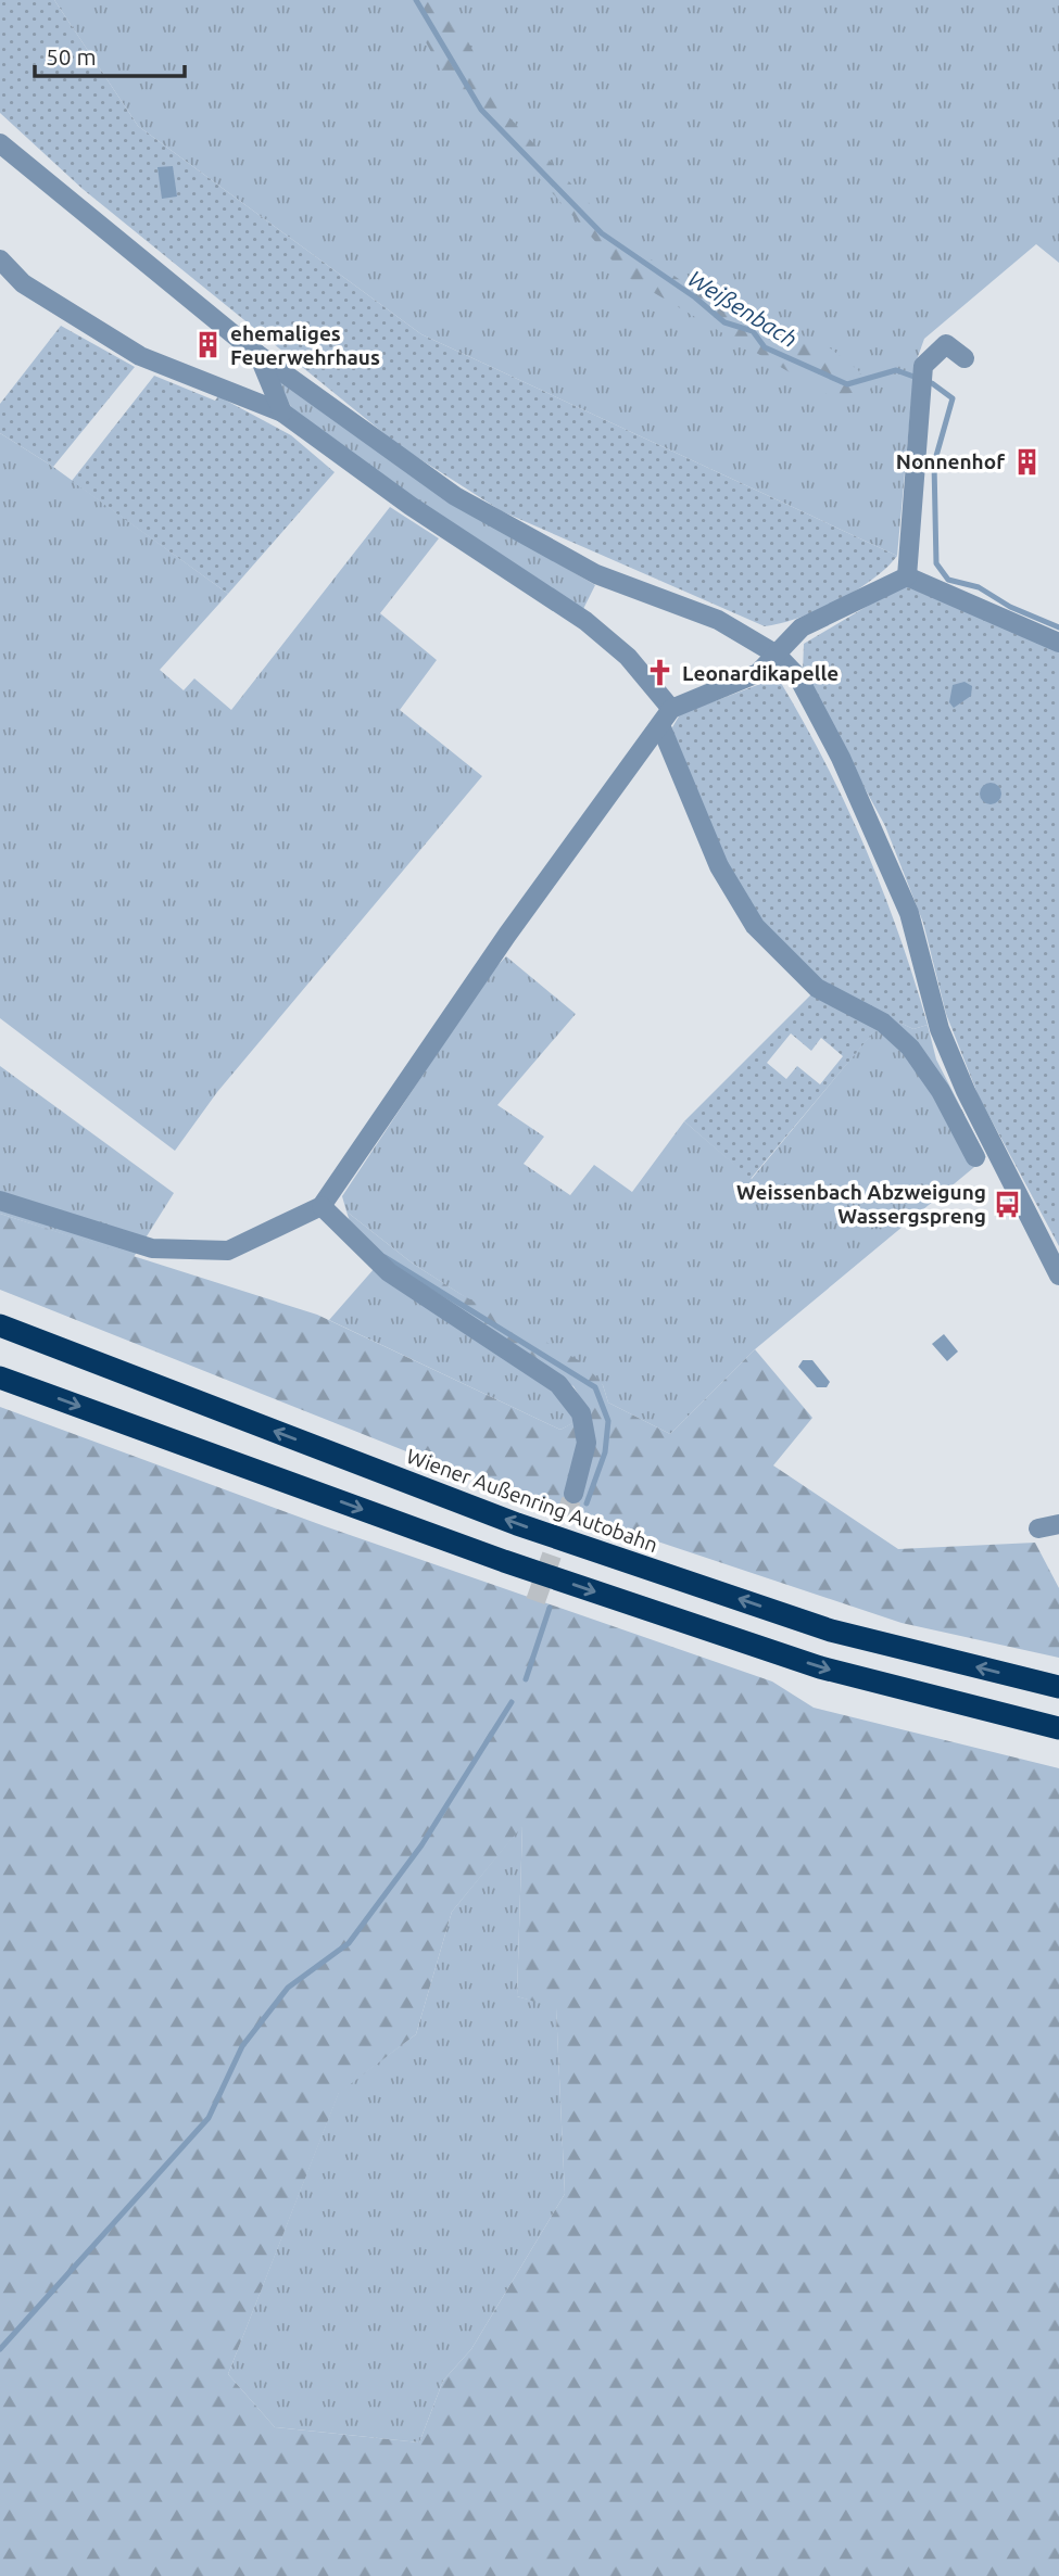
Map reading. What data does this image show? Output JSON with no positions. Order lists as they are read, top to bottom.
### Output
{
  "streets": {
    "highway": ["Wiener Außenring Autobahn"]
  },
  "water": ["Weißenbach"],
  "places": {
    "building": ["ehemaliges Feuerwehrhaus", "Nonnenhof"],
    "church": ["Leonardikapelle"],
    "bus stop": ["Weissenbach Abzweigung Wassergspreng"]
  },
  "scale_bar": "50 m"
}
